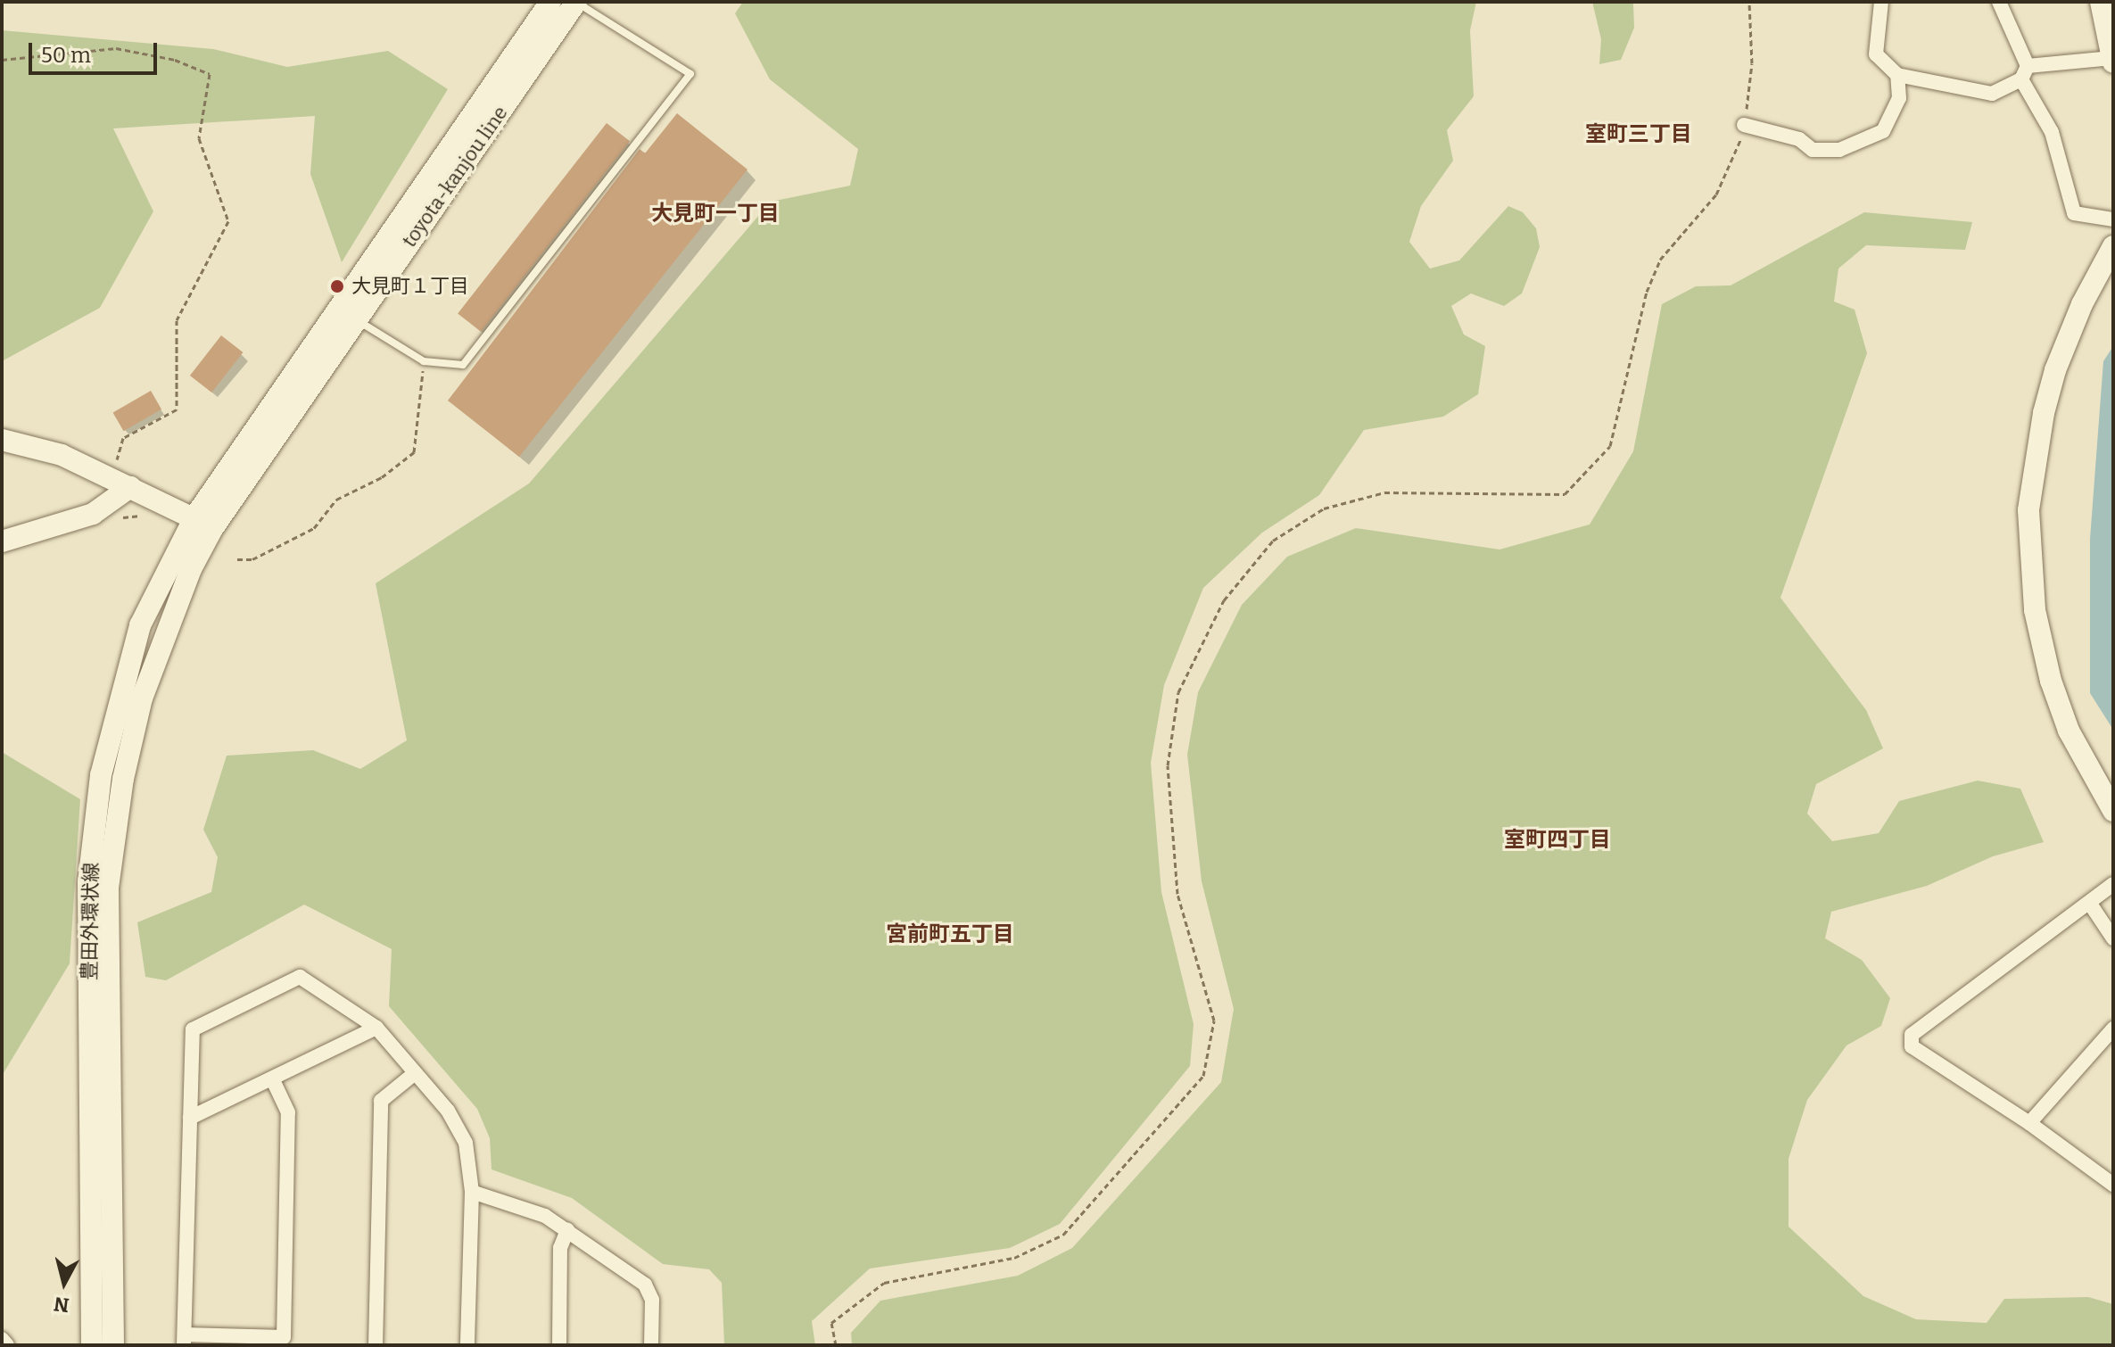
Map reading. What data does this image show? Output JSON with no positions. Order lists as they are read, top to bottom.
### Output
{
  "streets": {
    "main road": ["toyota-kanjou line", "豊田外環状線"]
  },
  "crossings": [
    ["toyota-kanjou line", "豊田外環状線"]
  ],
  "districts": [
    "室町三丁目",
    "大見町一丁目",
    "室町四丁目",
    "宮前町五丁目"
  ],
  "places": ["大見町１丁目"],
  "scale_bar": "50 m",
  "north": "bottom"
}
